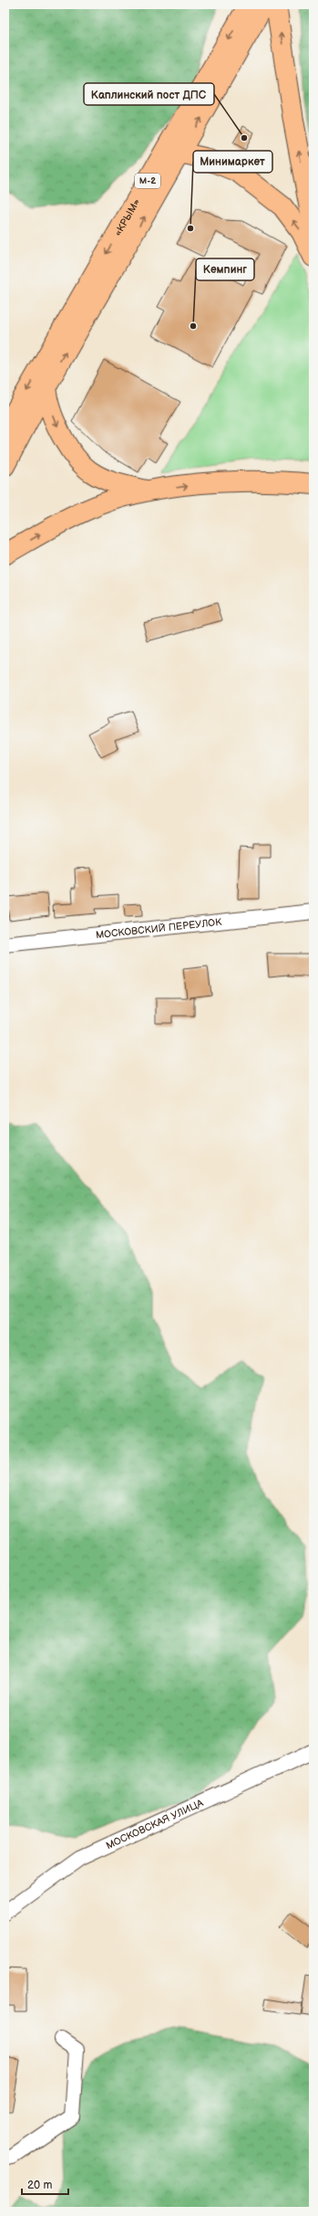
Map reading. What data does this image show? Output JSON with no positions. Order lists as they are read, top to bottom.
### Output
{
  "streets": {
    "main road": ["М-2", "«КРЫМ»"],
    "street": ["МОСКОВСКИЙ ПЕРЕУЛОК", "МОСКОВСКАЯ УЛИЦА"]
  },
  "crossings": [
    ["М-2", "«КРЫМ»"]
  ],
  "places": ["Каплинский пост ДПС", "Минимаркет", "Кемпинг"],
  "scale_bar": "20 m"
}
